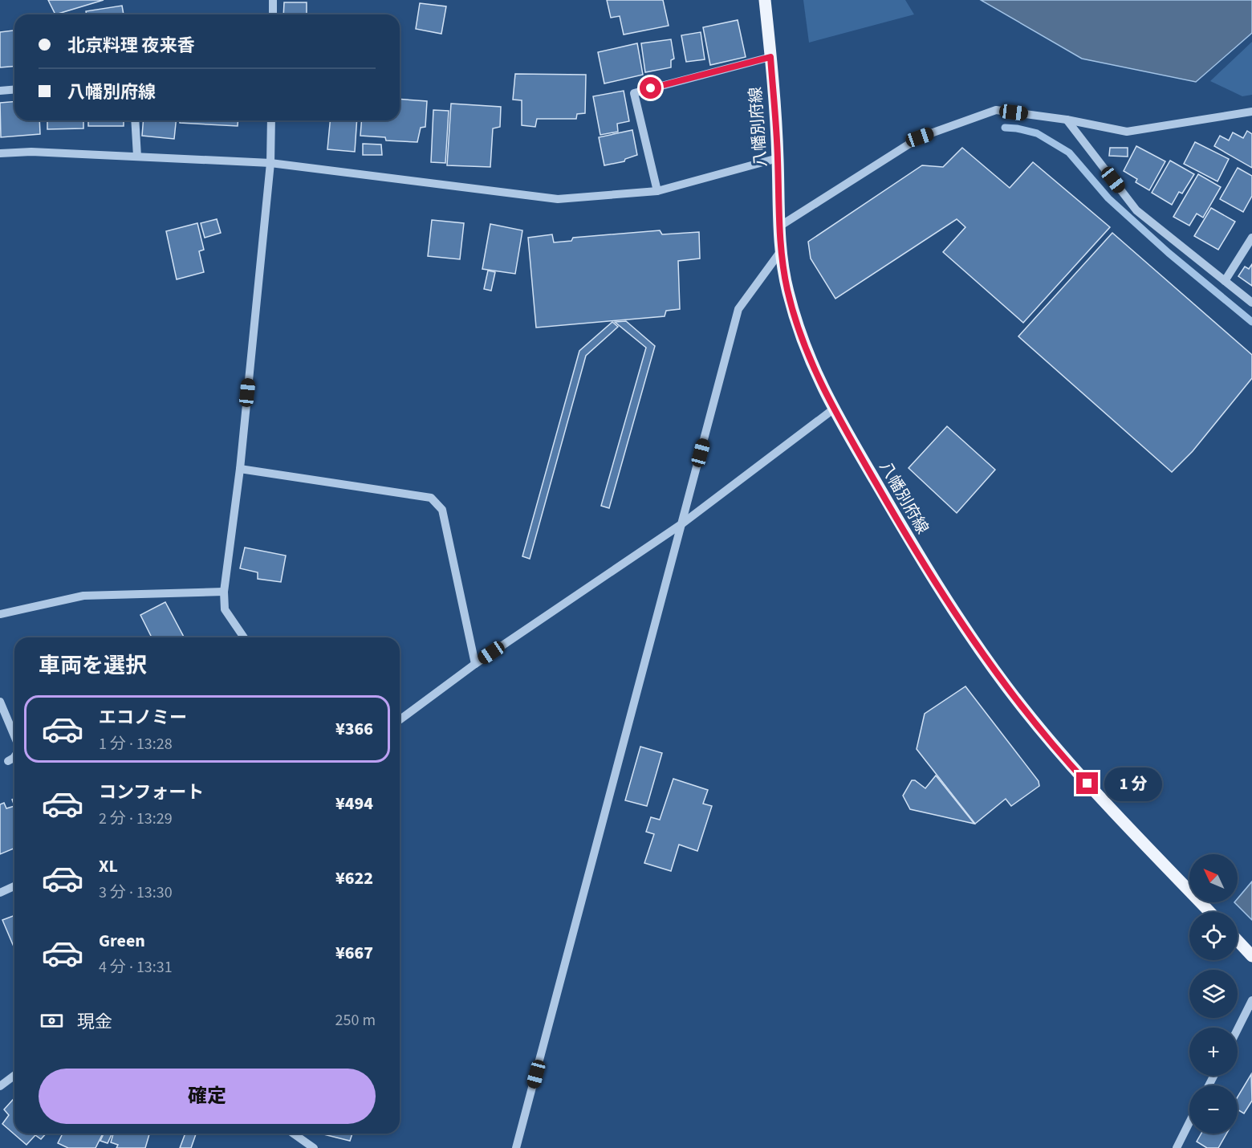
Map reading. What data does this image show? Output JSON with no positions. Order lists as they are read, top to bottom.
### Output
{
  "streets": {
    "main road": ["八幡別府線"]
  },
  "north": "top left",
  "page": {
    "banner": ["北京料理 夜来香", "八幡別府線"],
    "heading": "車両を選択",
    "list": [
      {
        "name": "エコノミー",
        "note": "1 分 · 13:28",
        "value": "¥366"
      },
      {
        "name": "コンフォート",
        "note": "2 分 · 13:29",
        "value": "¥494"
      },
      {
        "name": "XL",
        "note": "3 分 · 13:30",
        "value": "¥622"
      },
      {
        "name": "Green",
        "note": "4 分 · 13:31",
        "value": "¥667"
      }
    ],
    "bubble": "1 分",
    "map_buttons": ["+", "−"],
    "pay": ["現金", "250 m"],
    "buttons": "確定"
  }
}
